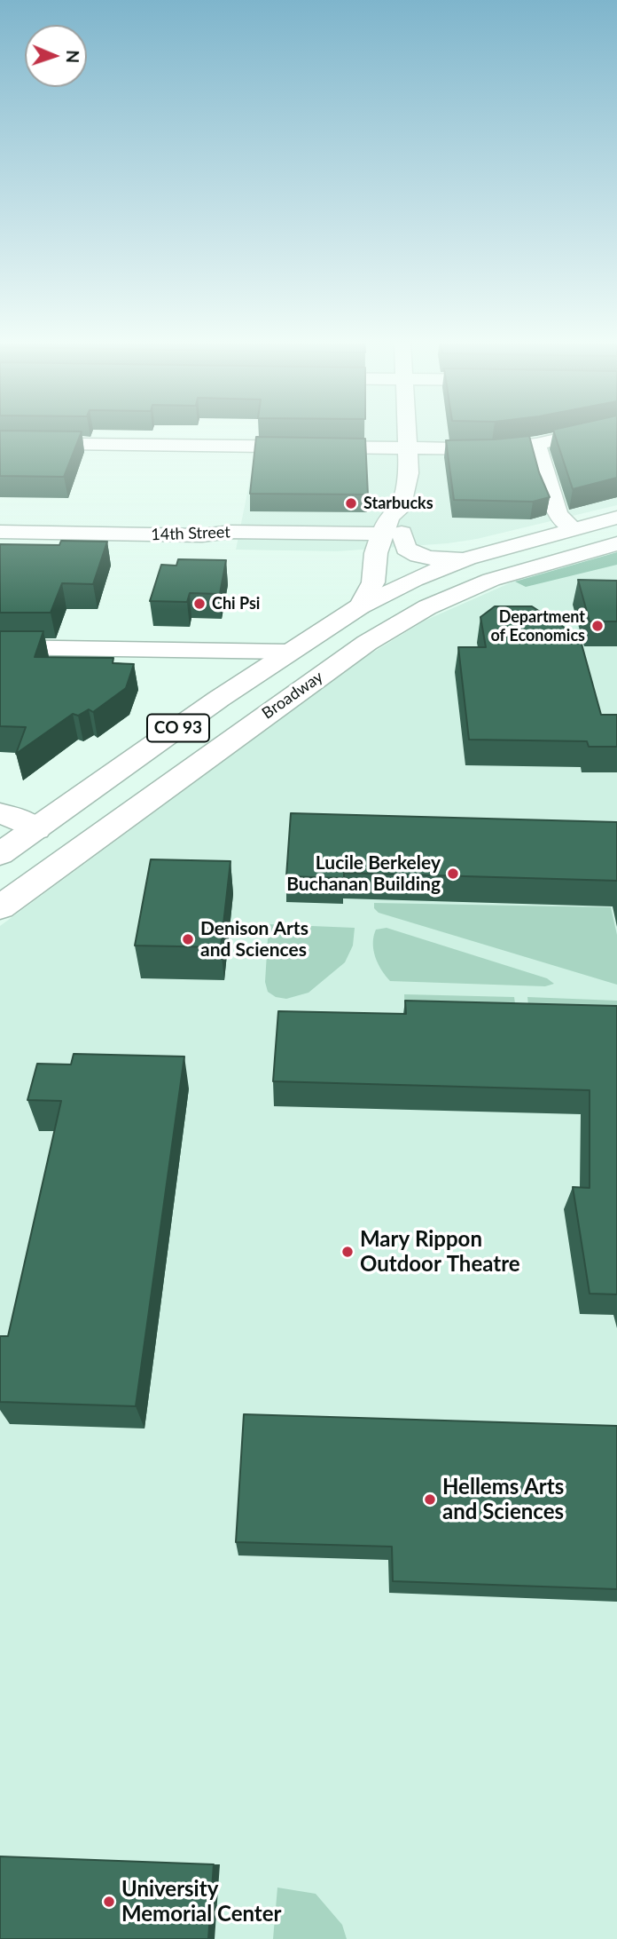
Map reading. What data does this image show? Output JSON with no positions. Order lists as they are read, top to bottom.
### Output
{
  "streets": {
    "main road": ["14th Street", "Broadway", "CO 93"]
  },
  "places": [
    "Starbucks",
    "Chi Psi",
    "Department of Economics",
    "Lucile Berkeley Buchanan Building",
    "Denison Arts and Sciences",
    "Mary Rippon Outdoor Theatre",
    "Hellems Arts and Sciences",
    "University Memorial Center"
  ],
  "north": "right"
}
